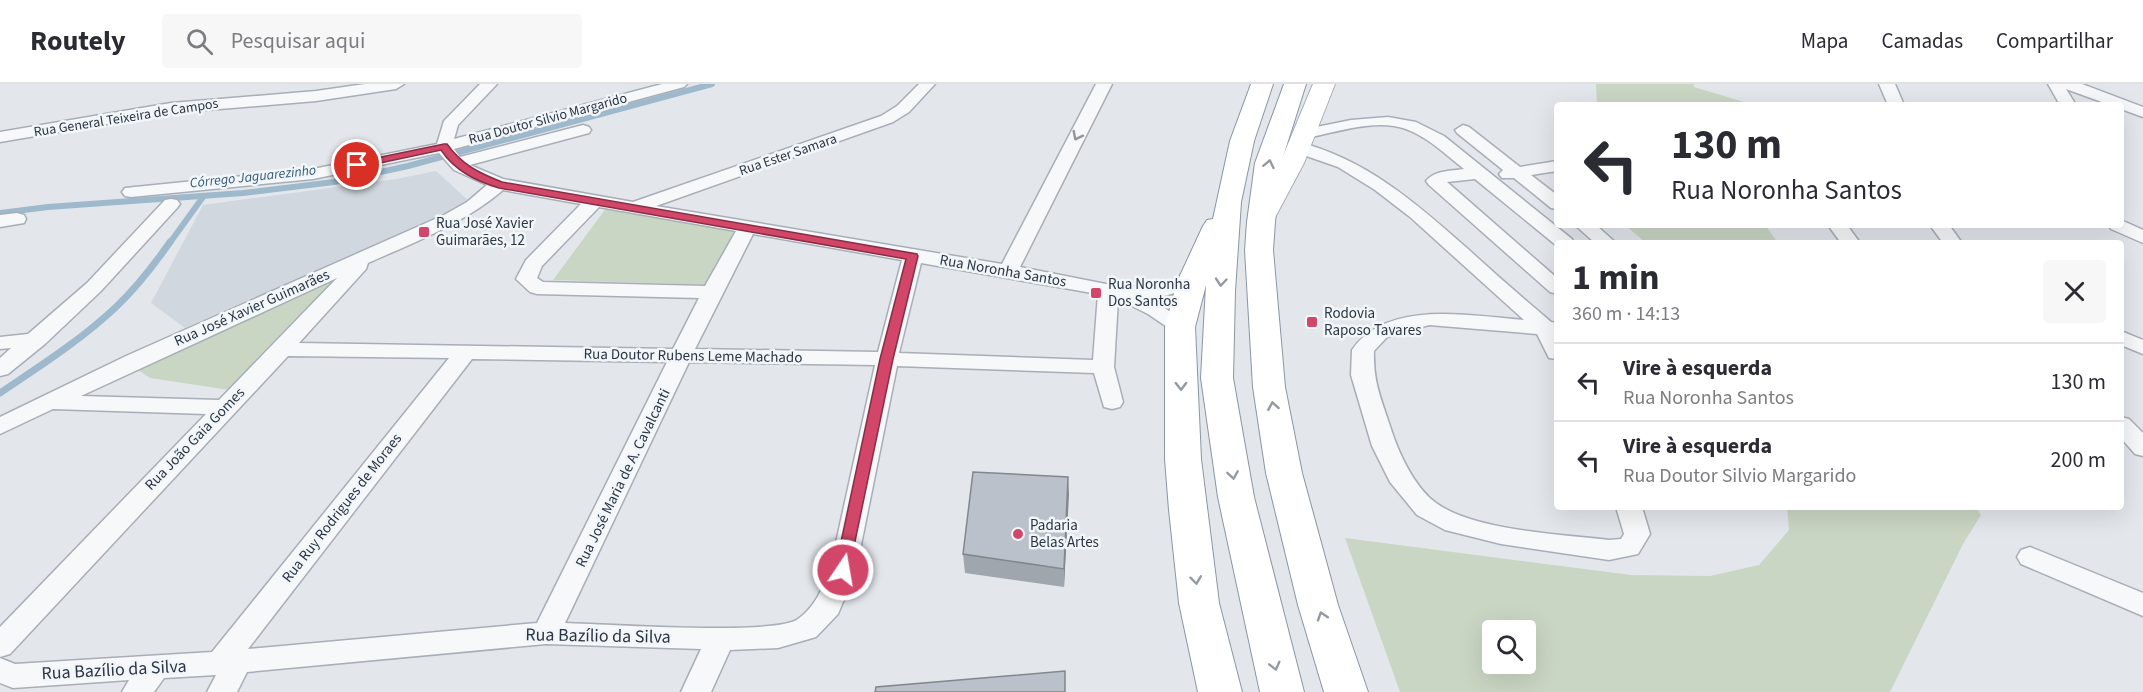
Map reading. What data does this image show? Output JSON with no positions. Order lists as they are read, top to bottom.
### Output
{
  "streets": {
    "street": [
      "Rua General Teixeira de Campos",
      "Rua Doutor Silvio Margarido",
      "Rua Ester Samara",
      "Rua Noronha Santos",
      "Rua José Xavier Guimarães",
      "Rua Doutor Rubens Leme Machado",
      "Rua João Gaia Gomes",
      "Rua José Maria de A. Cavalcanti",
      "Rua Ruy Rodrigues de Moraes",
      "Rua Bazílio da Silva"
    ]
  },
  "crossings": [
    ["Rua Doutor Silvio Margarido", "Rua Noronha Santos"],
    ["Rua Ester Samara", "Rua Noronha Santos"],
    ["Rua Noronha Santos", "Rua José Xavier Guimarães"],
    ["Rua Noronha Santos", "Rua José Maria de A. Cavalcanti"],
    ["Rua Noronha Santos", "Rua Bazílio da Silva"],
    ["Rua José Xavier Guimarães", "Rua João Gaia Gomes"],
    ["Rua Doutor Rubens Leme Machado", "Rua João Gaia Gomes"],
    ["Rua Doutor Rubens Leme Machado", "Rua José Maria de A. Cavalcanti"],
    ["Rua Doutor Rubens Leme Machado", "Rua Ruy Rodrigues de Moraes"],
    ["Rua Doutor Rubens Leme Machado", "Rua Bazílio da Silva"],
    ["Rua José Maria de A. Cavalcanti", "Rua Bazílio da Silva"],
    ["Rua Ruy Rodrigues de Moraes", "Rua Bazílio da Silva"]
  ],
  "water": ["Córrego Jaguarezinho"],
  "places": {
    "transit": ["Rua José Xavier Guimarães, 12", "Rua Noronha Dos Santos", "Rodovia Raposo Tavares"],
    "other": ["Padaria Belas Artes"]
  },
  "page": {
    "header": "Routely",
    "search": "Pesquisar aqui",
    "nav": ["Mapa", "Camadas", "Compartilhar"],
    "turn": ["130 m", "Rua Noronha Santos"],
    "heading": ["1 min", "360 m · 14:13"],
    "list": [
      {
        "name": "Vire à esquerda",
        "note": "Rua Noronha Santos",
        "value": "130 m"
      },
      {
        "name": "Vire à esquerda",
        "note": "Rua Doutor Silvio Margarido",
        "value": "200 m"
      }
    ]
  }
}
